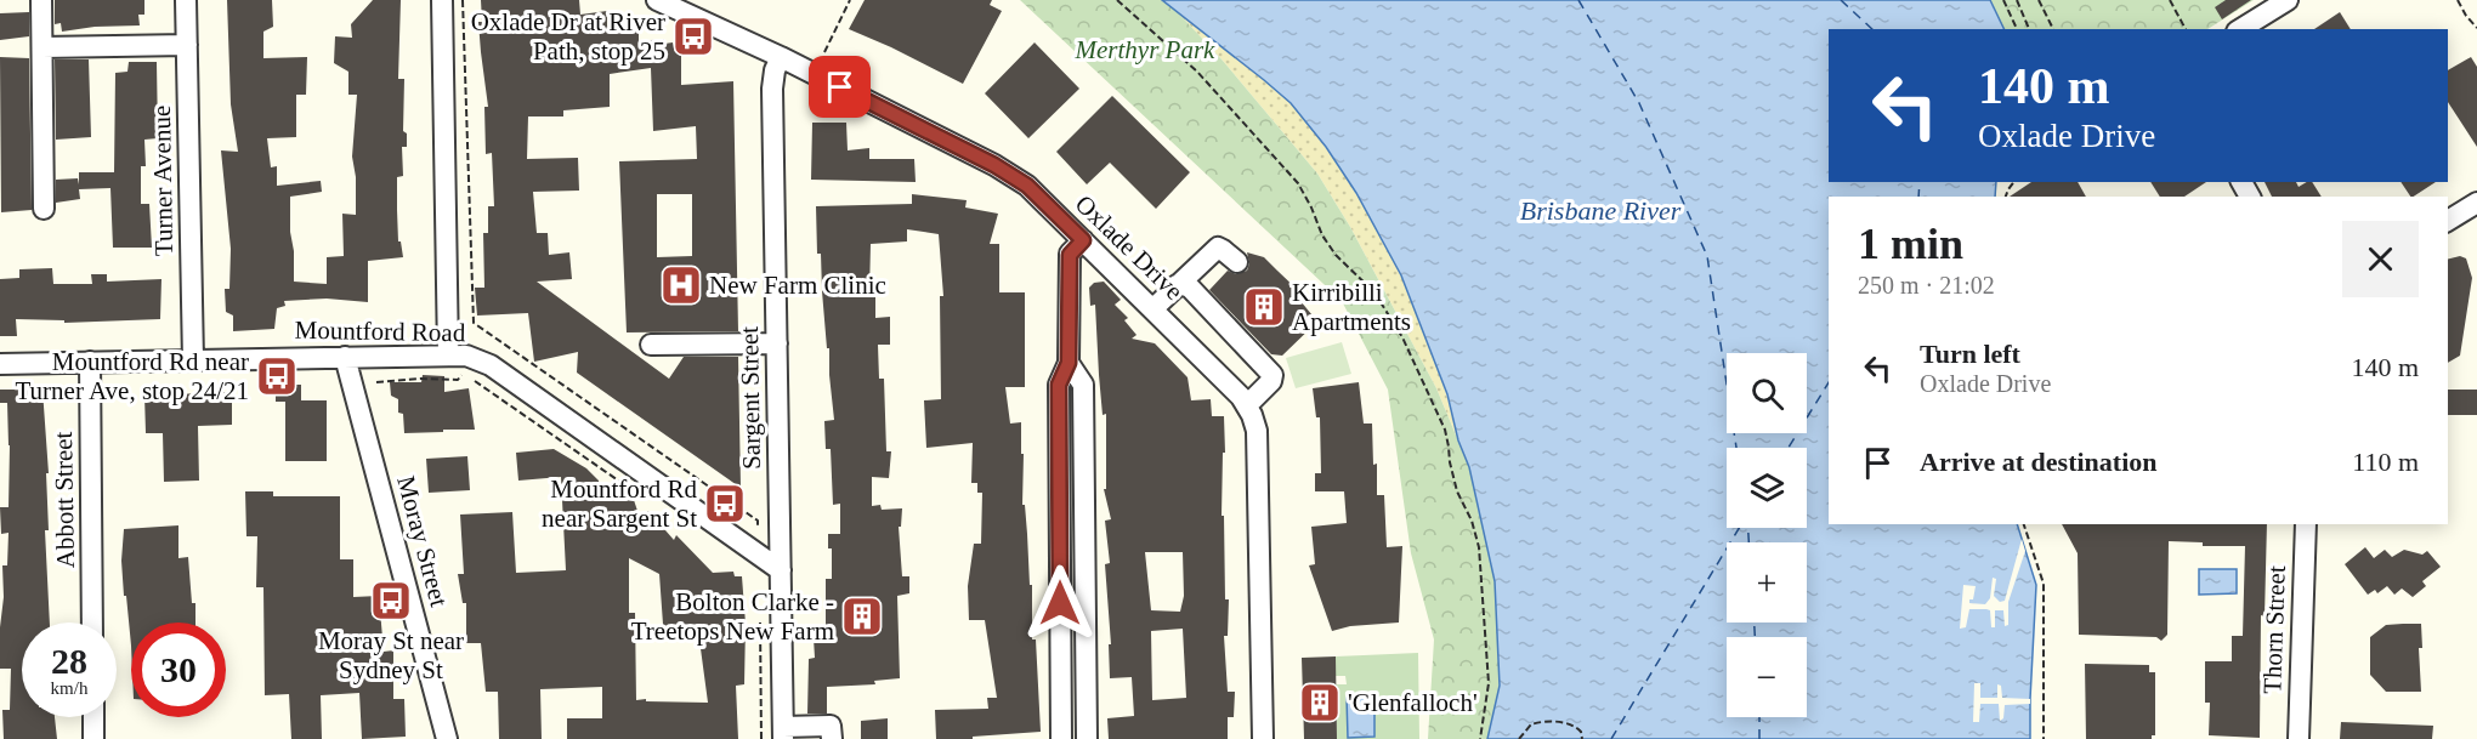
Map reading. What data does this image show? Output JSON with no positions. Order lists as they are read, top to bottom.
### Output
{
  "streets": {
    "street": [
      "Turner Avenue",
      "Oxlade Drive",
      "Mountford Road",
      "Sargent Street",
      "Abbott Street",
      "Moray Street",
      "Thorn Street"
    ]
  },
  "crossings": [
    ["Turner Avenue", "Mountford Road"],
    ["Oxlade Drive", "Sargent Street"],
    ["Mountford Road", "Sargent Street"],
    ["Mountford Road", "Abbott Street"],
    ["Mountford Road", "Moray Street"]
  ],
  "water": ["Brisbane River"],
  "parks": ["Merthyr Park"],
  "places": {
    "bus stop": [
      "Oxlade Dr at River Path, stop 25",
      "Mountford Rd near Turner Ave, stop 24/21",
      "Mountford Rd near Sargent St",
      "Moray St near Sydney St"
    ],
    "hospital": ["New Farm Clinic"],
    "building": ["Kirribilli Apartments", "Bolton Clarke - Treetops New Farm", "'Glenfalloch'"]
  },
  "page": {
    "turn": ["140 m", "Oxlade Drive"],
    "heading": ["1 min", "250 m · 21:02"],
    "list": [
      {
        "name": "Turn left",
        "note": "Oxlade Drive",
        "value": "140 m"
      },
      {
        "name": "Arrive at destination",
        "value": "110 m"
      }
    ],
    "map_buttons": ["+", "−"],
    "speed": "28 km/h",
    "limit": "30"
  }
}
